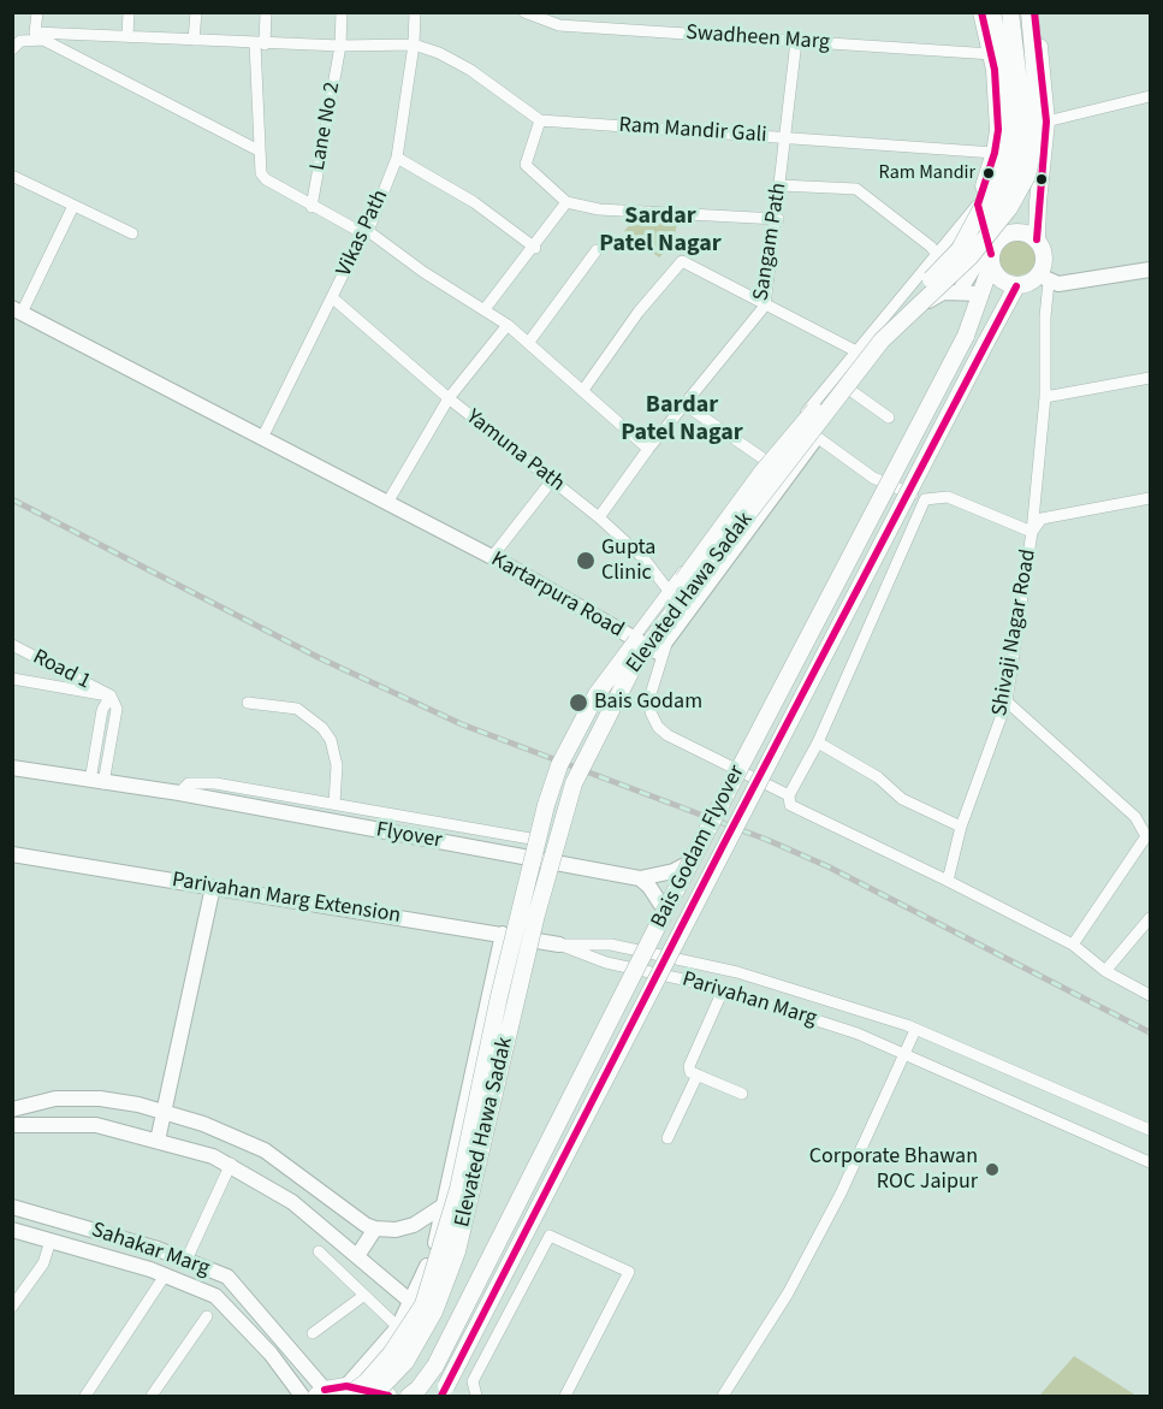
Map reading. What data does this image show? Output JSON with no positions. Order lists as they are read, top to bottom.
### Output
{
  "streets": {
    "main road": ["Elevated Hawa Sadak", "Bais Godam Flyover"],
    "street": [
      "Swadheen Marg",
      "Lane No 2",
      "Ram Mandir Gali",
      "Vikas Path",
      "Sangam Path",
      "Yamuna Path",
      "Kartarpura Road",
      "Shivaji Nagar Road",
      "Road 1",
      "Flyover",
      "Parivahan Marg Extension",
      "Parivahan Marg",
      "Sahakar Marg"
    ]
  },
  "crossings": [
    ["Swadheen Marg", "Sangam Path"],
    ["Ram Mandir Gali", "Sangam Path"],
    ["Vikas Path", "Yamuna Path"],
    ["Vikas Path", "Kartarpura Road"],
    ["Sangam Path", "Yamuna Path"],
    ["Shivaji Nagar Road", "Bais Godam Flyover"],
    ["Flyover", "Bais Godam Flyover"],
    ["Parivahan Marg Extension", "Parivahan Marg"]
  ],
  "districts": ["Sardar Patel Nagar", "Bardar Patel Nagar"],
  "places": [
    "Ram Mandir",
    "Gupta Clinic",
    "Bais Godam",
    "Corporate Bhawan ROC Jaipur"
  ]
}
